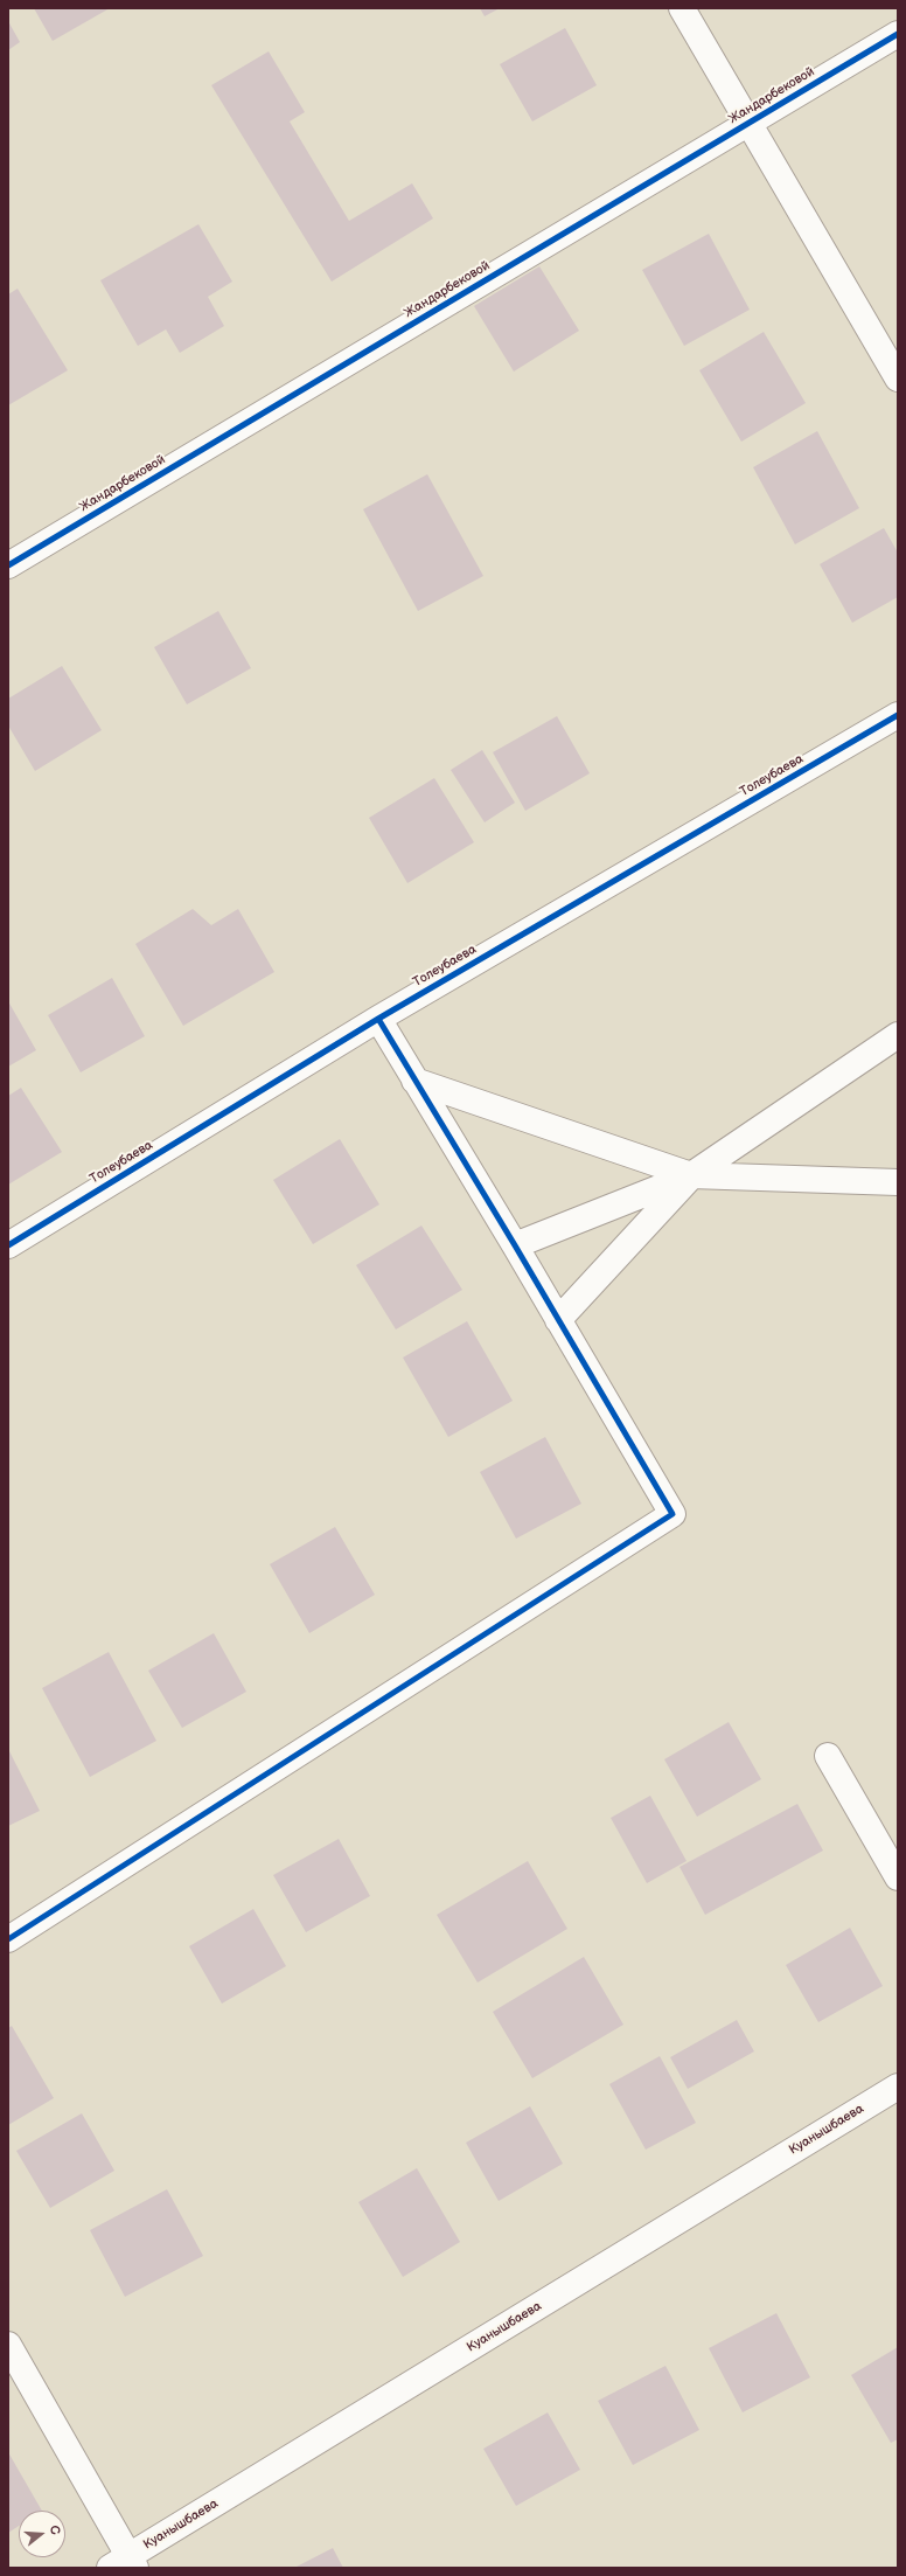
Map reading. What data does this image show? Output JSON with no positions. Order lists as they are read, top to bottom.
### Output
{
  "streets": {
    "street": ["Жандарбековой", "Толеубаева", "Куанышбаева"]
  },
  "north": "right"
}
